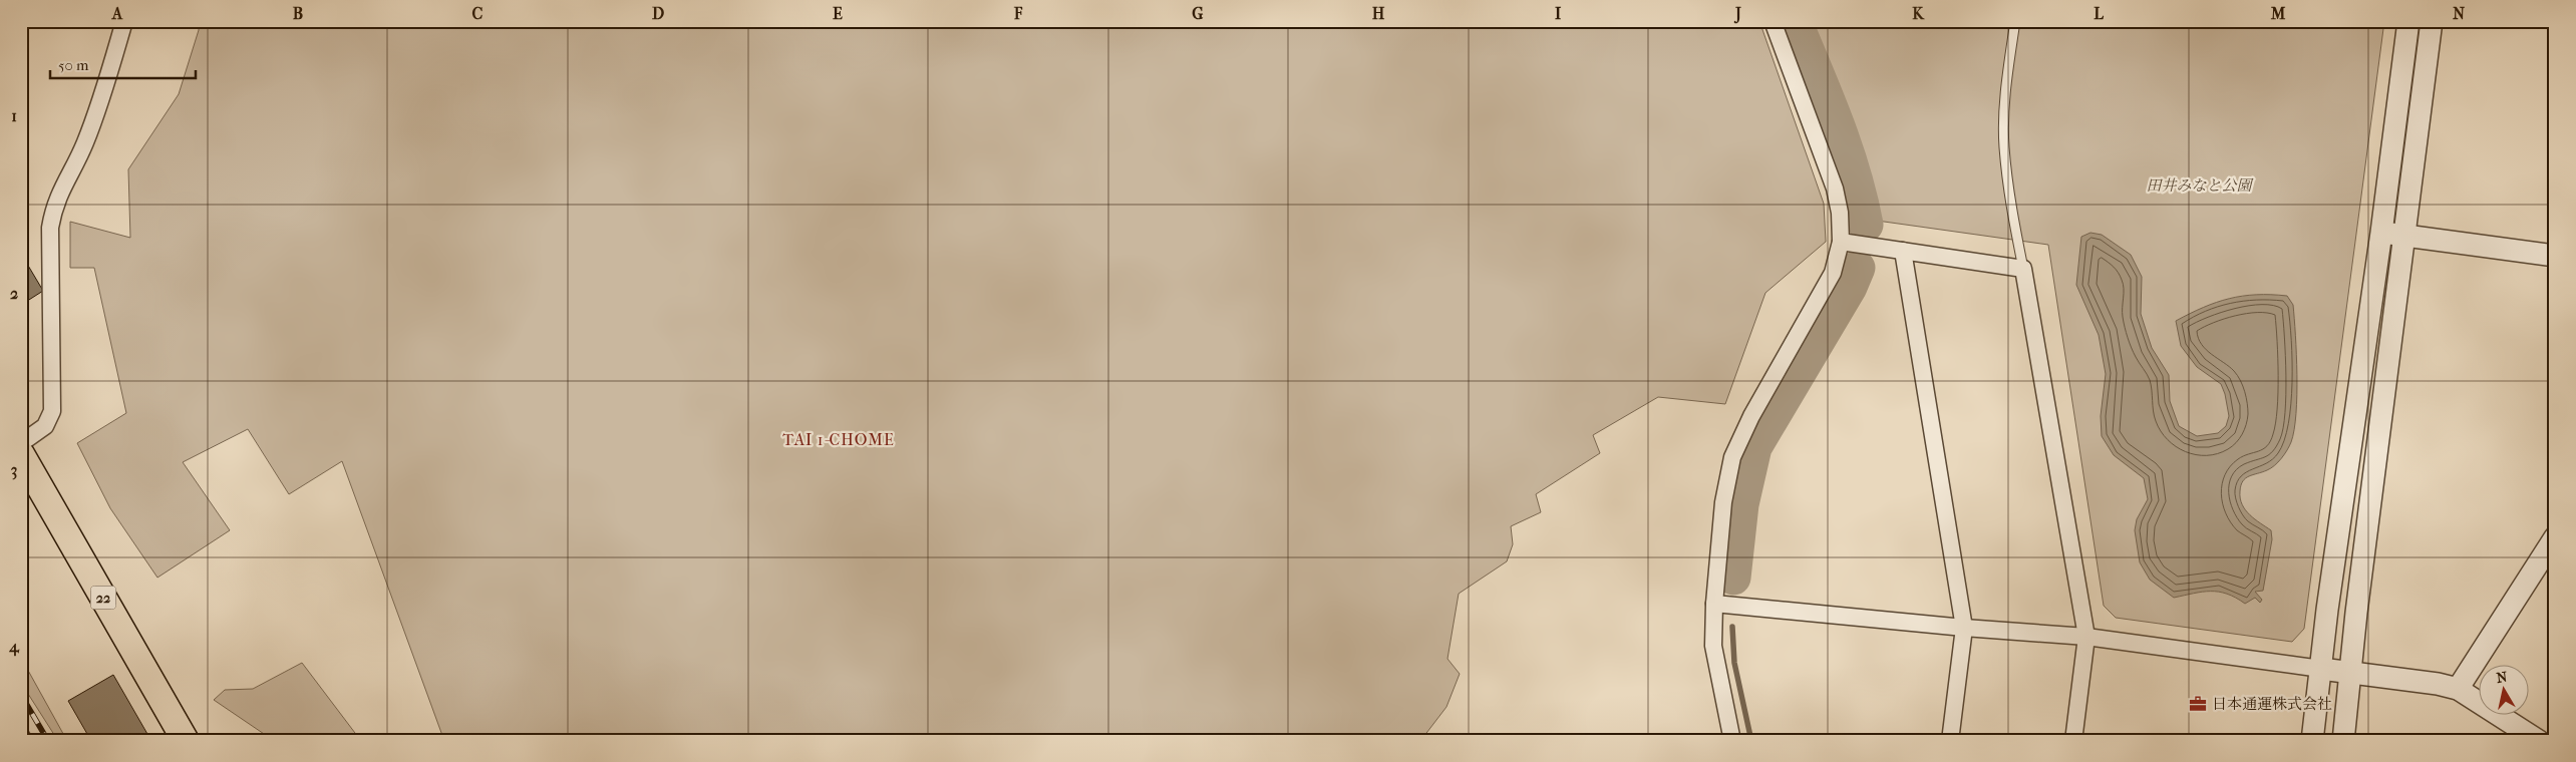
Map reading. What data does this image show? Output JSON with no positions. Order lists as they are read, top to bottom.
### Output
{
  "streets": {
    "main road": ["22"]
  },
  "districts": ["TAI 1-CHOME"],
  "parks": ["田井みなと公園"],
  "places": {
    "office": ["日本通運株式会社"]
  },
  "scale_bar": "50 m",
  "north": "top",
  "grid": {
    "columns": [
      "A",
      "B",
      "C",
      "D",
      "E",
      "F",
      "G",
      "H",
      "I",
      "J",
      "K",
      "L",
      "M",
      "N"
    ],
    "rows": [
      "1",
      "2",
      "3",
      "4"
    ]
  }
}
